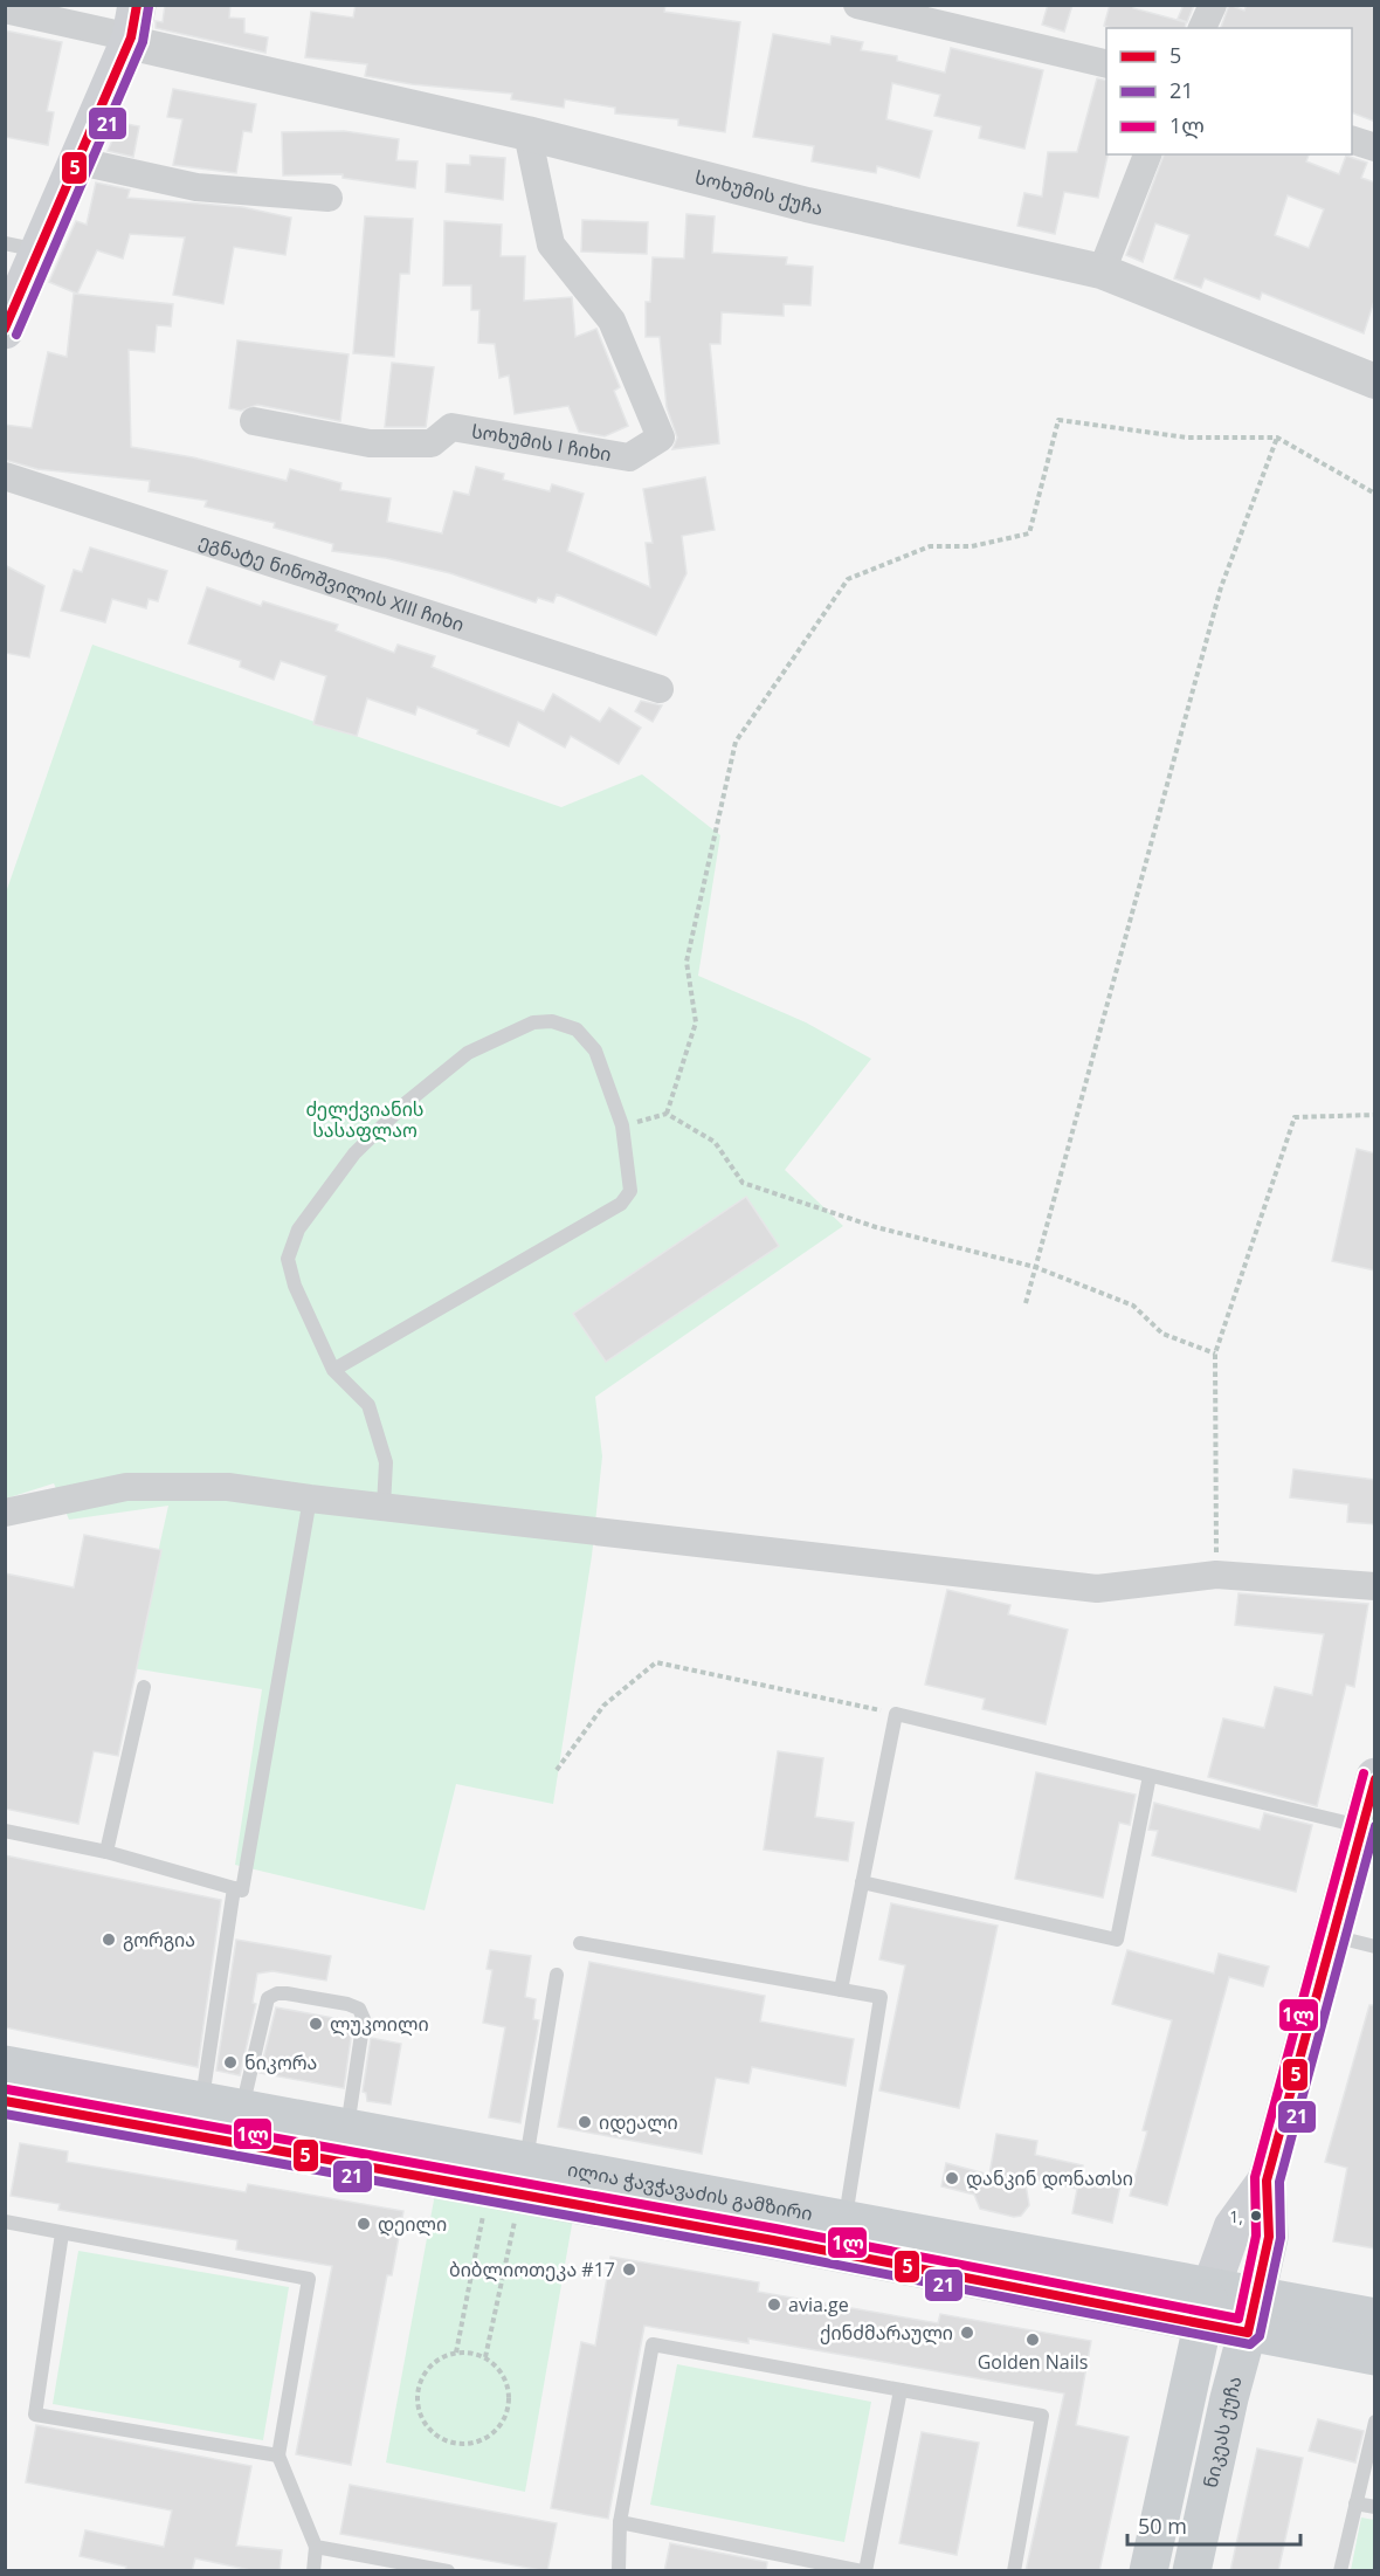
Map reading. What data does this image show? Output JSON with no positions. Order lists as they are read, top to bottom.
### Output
{
  "streets": {
    "main road": ["ილია ჭავჭავაძის გამზირი", "ნიკეას ქუჩა"],
    "street": ["სოხუმის ქუჩა", "სოხუმის I ჩიხი", "ეგნატე ნინოშვილის XIII ჩიხი"]
  },
  "crossings": [
    ["სოხუმის ქუჩა", "სოხუმის I ჩიხი"],
    ["ილია ჭავჭავაძის გამზირი", "ნიკეას ქუჩა"]
  ],
  "parks": ["ძელქვიანის სასაფლაო"],
  "places": [
    "გორგია",
    "ლუკოილი",
    "ნიკორა",
    "იდეალი",
    "დანკინ დონათსი",
    "1,",
    "დეილი",
    "ბიბლიოთეკა #17",
    "avia.ge",
    "ქინძმარაული",
    "Golden Nails"
  ],
  "lines": ["transit line 5", "transit line 21", "transit line 1ლ"],
  "legend": ["5", "21", "1ლ"],
  "scale_bar": "50 m"
}
